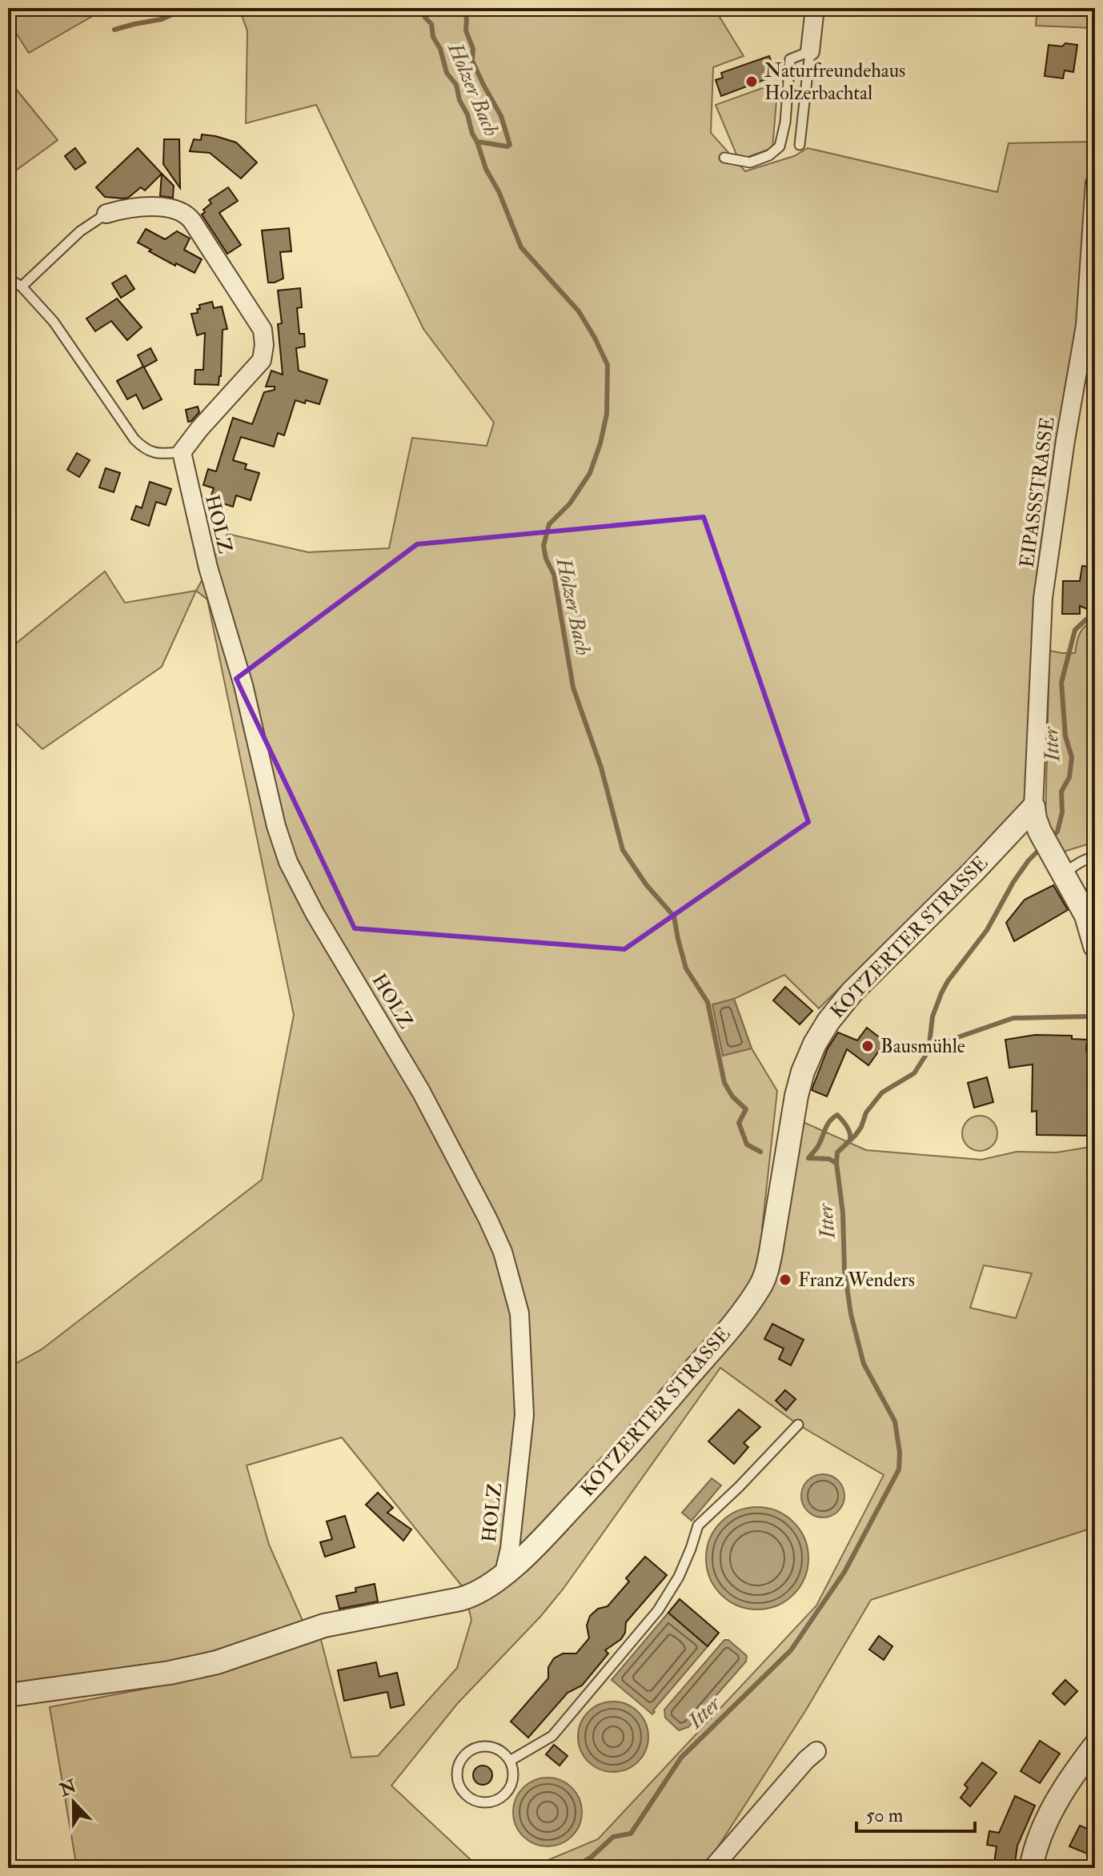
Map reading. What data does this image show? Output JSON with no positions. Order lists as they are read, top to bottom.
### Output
{
  "streets": {
    "street": ["EIPASSSTRASSE", "HOLZ", "KOTZERTER STRASSE"]
  },
  "crossings": [
    ["EIPASSSTRASSE", "KOTZERTER STRASSE"],
    ["HOLZ", "KOTZERTER STRASSE"]
  ],
  "water": ["Holzer Bach", "Itter"],
  "places": ["Naturfreundehaus Holzerbachtal", "Bausmühle", "Franz Wenders"],
  "scale_bar": "50 m",
  "north": "top"
}
